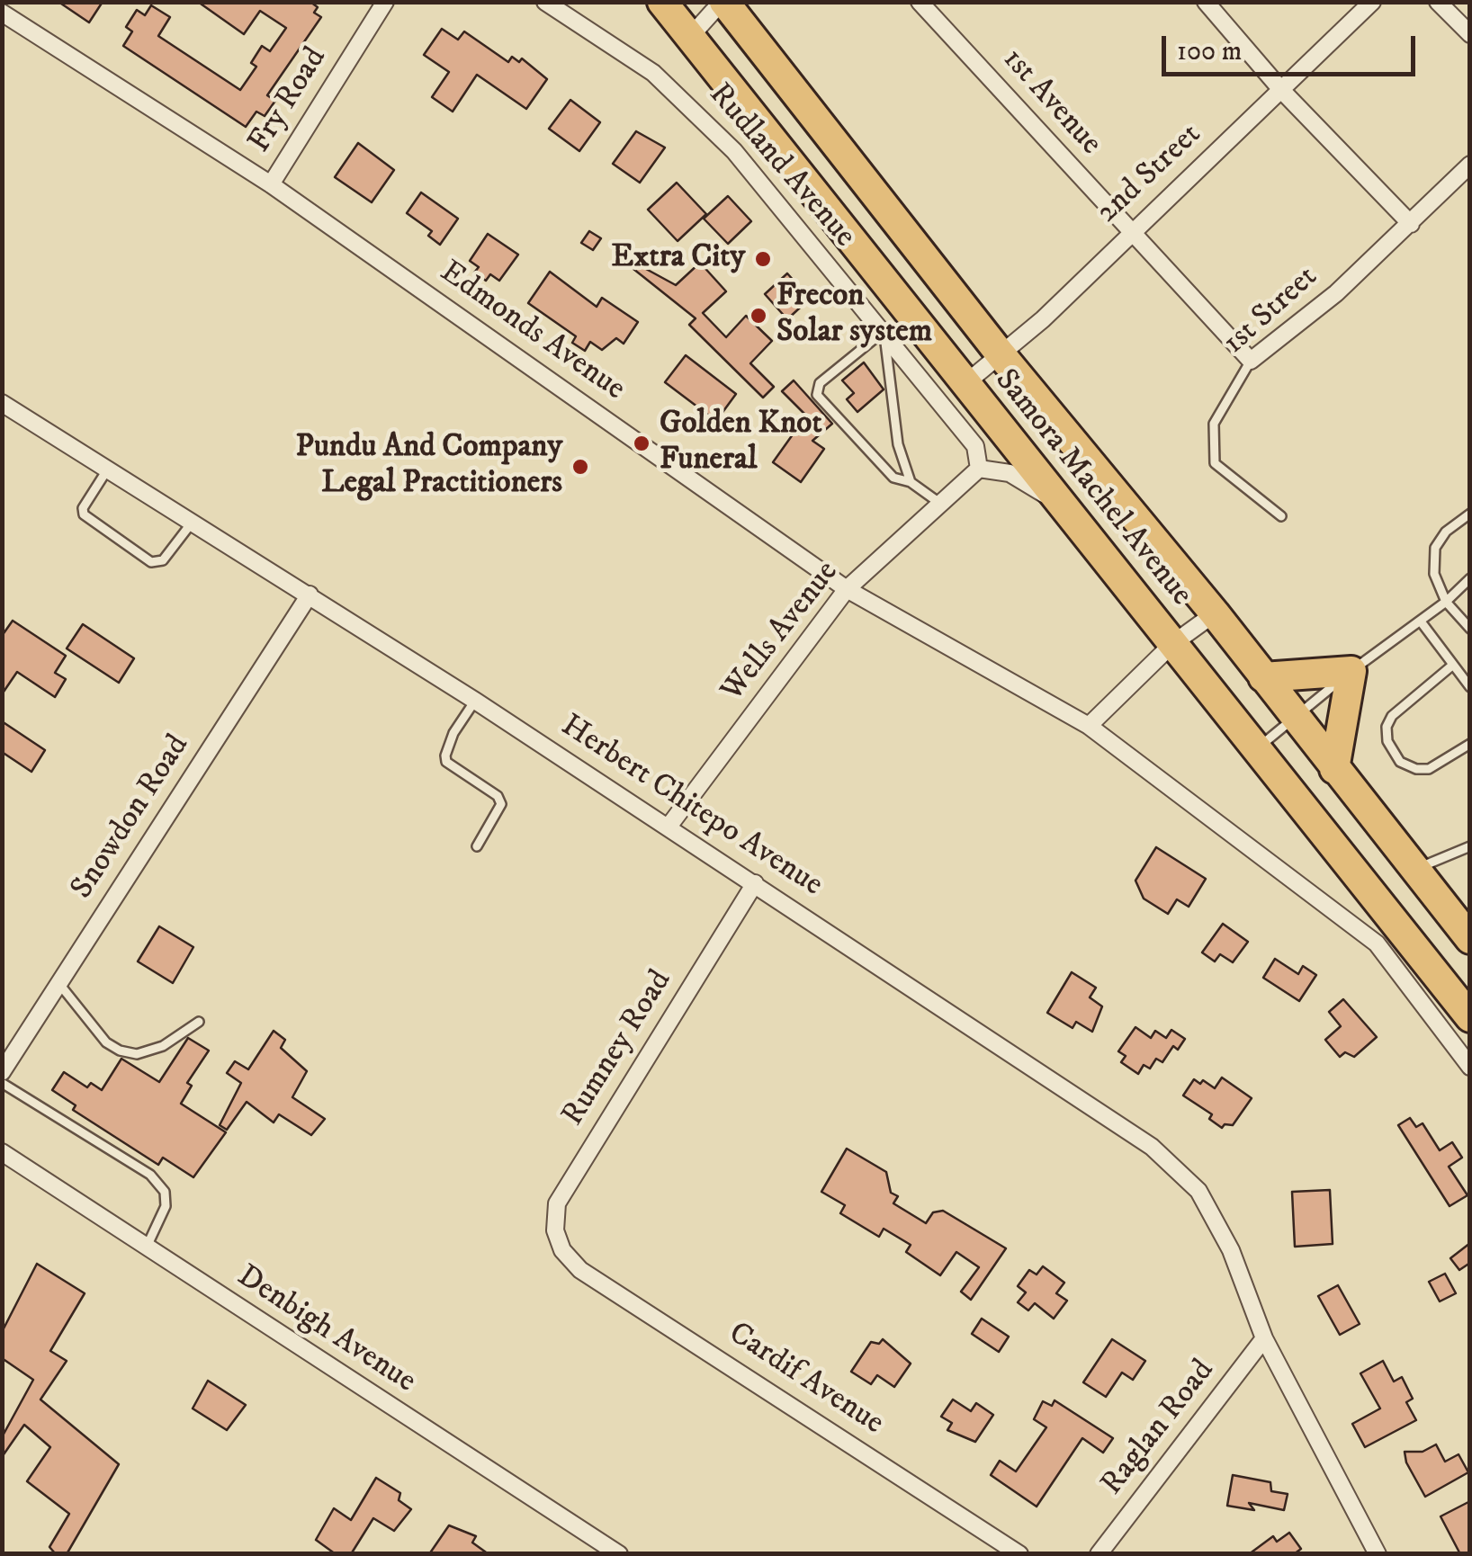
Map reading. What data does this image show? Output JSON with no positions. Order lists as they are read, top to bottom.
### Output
{
  "streets": {
    "highway": ["Samora Machel Avenue"],
    "street": [
      "Fry Road",
      "1st Avenue",
      "Rudland Avenue",
      "2nd Street",
      "1st Street",
      "Edmonds Avenue",
      "Wells Avenue",
      "Herbert Chitepo Avenue",
      "Snowdon Road",
      "Rumney Road",
      "Denbigh Avenue",
      "Cardif Avenue",
      "Raglan Road"
    ]
  },
  "crossings": [
    ["Fry Road", "Edmonds Avenue"],
    ["1st Avenue", "2nd Street"],
    ["1st Avenue", "1st Street"],
    ["Rudland Avenue", "Wells Avenue"],
    ["2nd Street", "Samora Machel Avenue"],
    ["Edmonds Avenue", "Wells Avenue"],
    ["Wells Avenue", "Herbert Chitepo Avenue"],
    ["Herbert Chitepo Avenue", "Snowdon Road"],
    ["Herbert Chitepo Avenue", "Rumney Road"],
    ["Herbert Chitepo Avenue", "Raglan Road"],
    ["Rumney Road", "Cardif Avenue"]
  ],
  "places": [
    "Extra City",
    "Frecon Solar system",
    "Golden Knot Funeral",
    "Pundu And Company Legal Practitioners"
  ],
  "scale_bar": "100 m"
}
